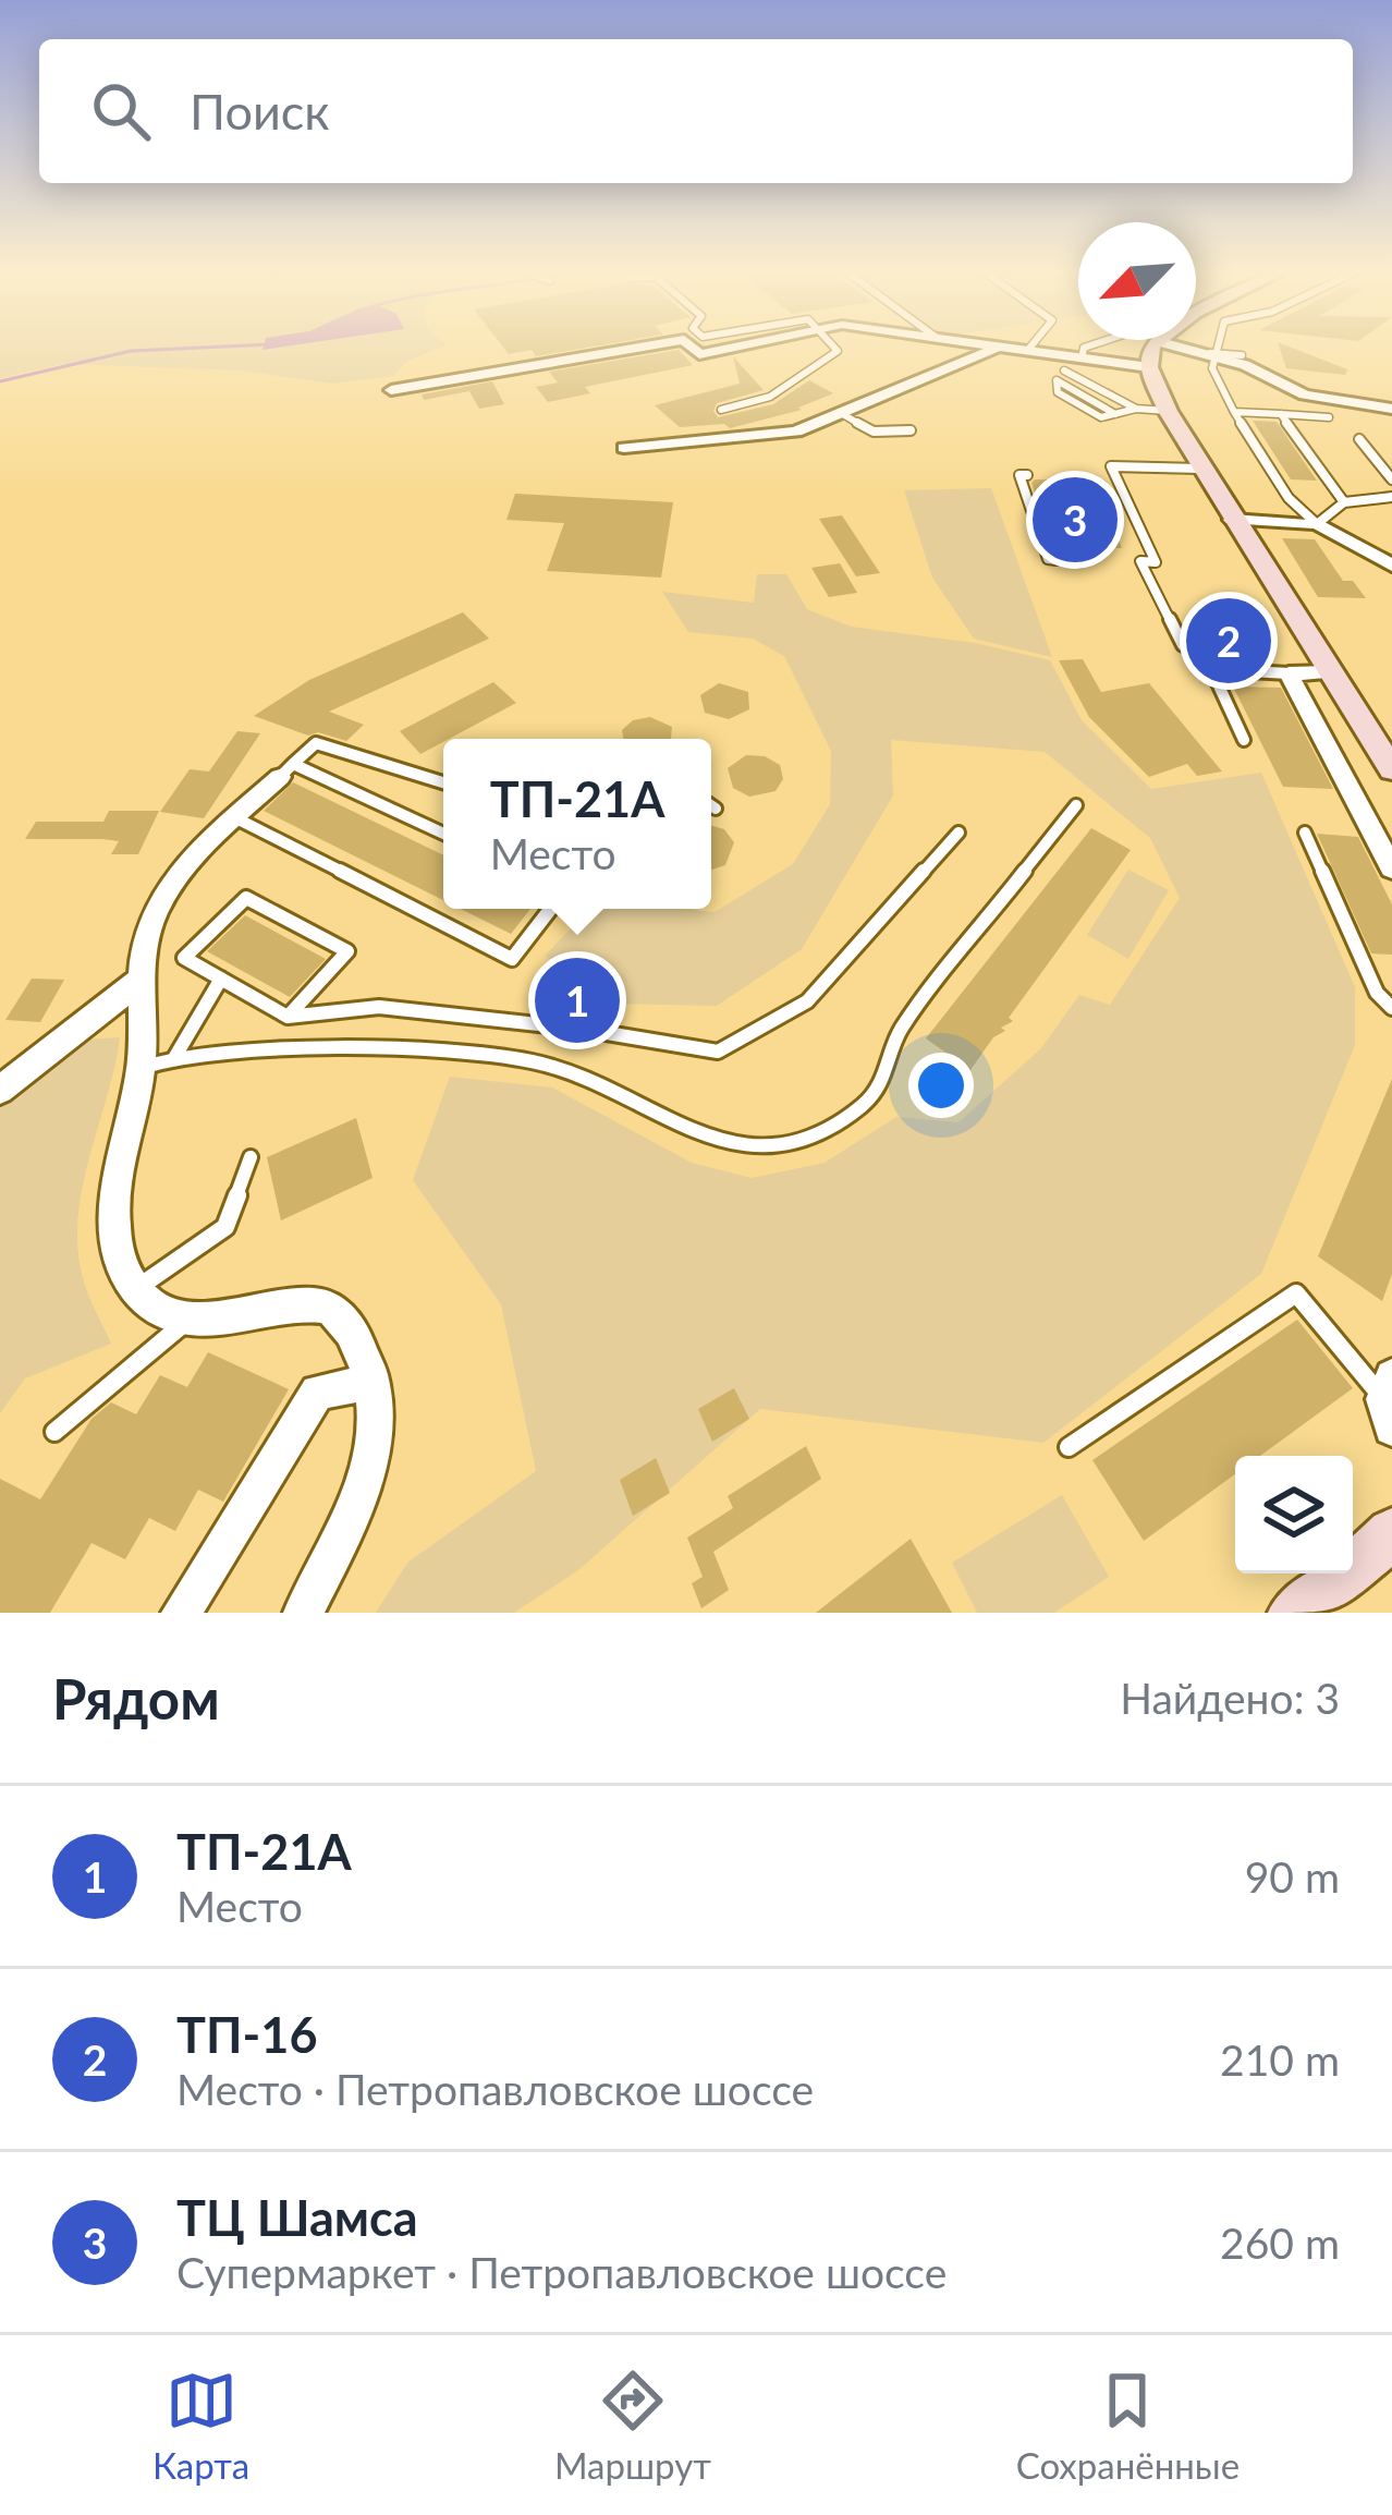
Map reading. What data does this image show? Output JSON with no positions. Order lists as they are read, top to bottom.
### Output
{
  "north": "bottom left",
  "page": {
    "search": "Поиск",
    "pins": ["3", "2", "1"],
    "popup": ["ТП-21А", "Место"],
    "heading": ["Рядом", "Найдено: 3"],
    "list": [
      {
        "mark": "1",
        "name": "ТП-21А",
        "note": "Место",
        "value": "90 m"
      },
      {
        "mark": "2",
        "name": "ТП-16",
        "note": "Место · Петропавловское шоссе",
        "value": "210 m"
      },
      {
        "mark": "3",
        "name": "ТЦ Шамса",
        "note": "Супермаркет · Петропавловское шоссе",
        "value": "260 m"
      }
    ],
    "nav": ["Карта", "Маршрут", "Сохранённые"]
  }
}
